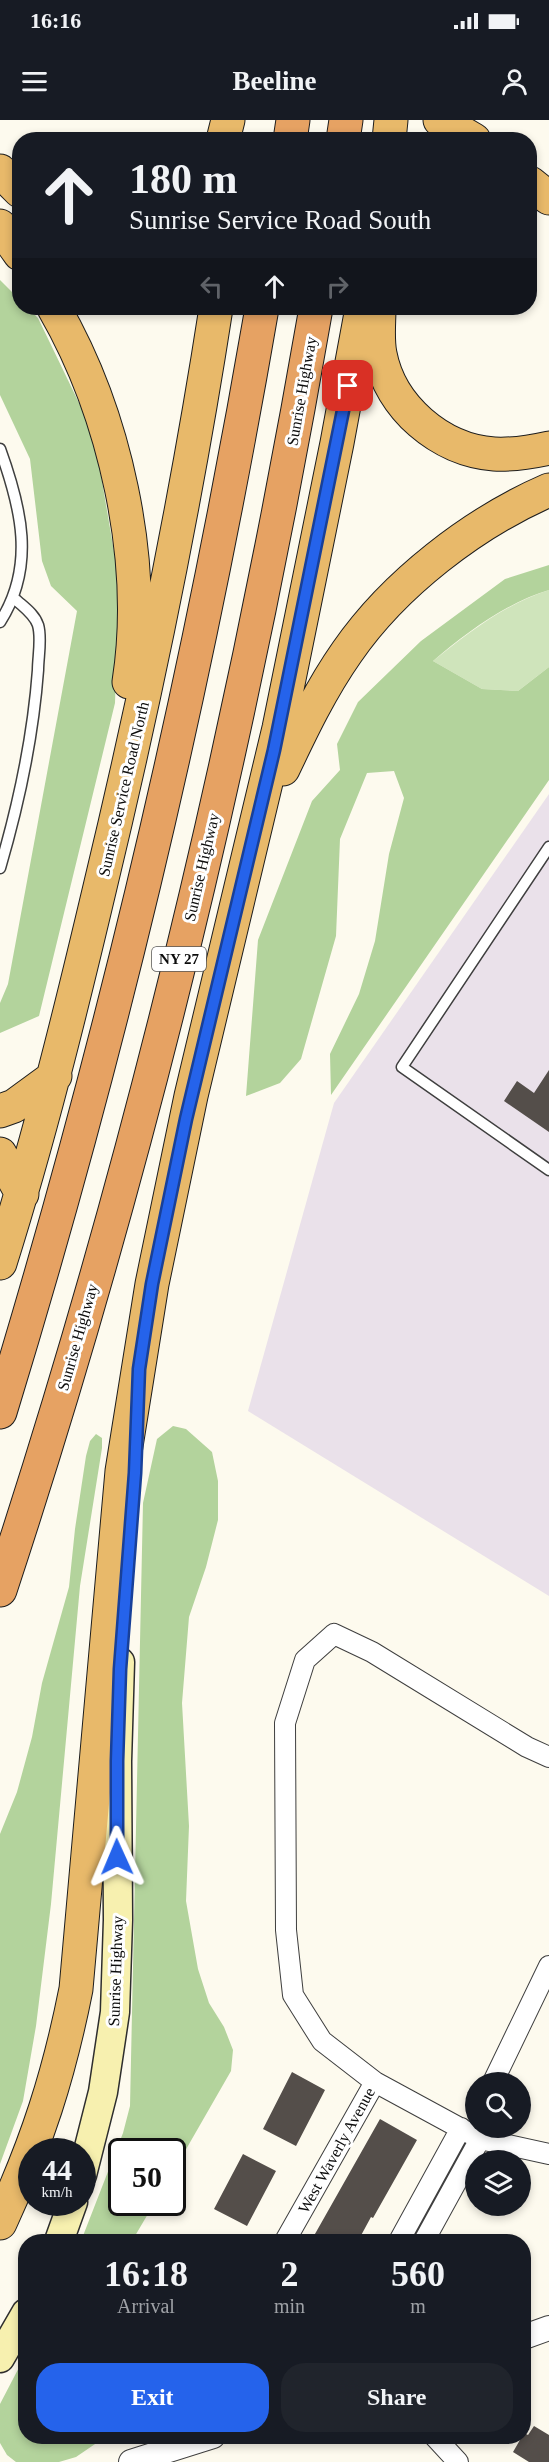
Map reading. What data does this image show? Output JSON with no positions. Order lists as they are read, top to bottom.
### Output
{
  "streets": {
    "highway": ["Sunrise Highway", "Sunrise Service Road North", "NY 27"],
    "street": ["West Waverly Avenue"]
  },
  "page": {
    "status": "16:16",
    "header": "Beeline",
    "turn": ["180 m", "Sunrise Service Road South"],
    "speed": "44 km/h",
    "limit": "50",
    "eta": [
      "16:18",
      "Arrival",
      "2",
      "min",
      "560",
      "m"
    ],
    "buttons": ["Exit", "Share"]
  }
}
